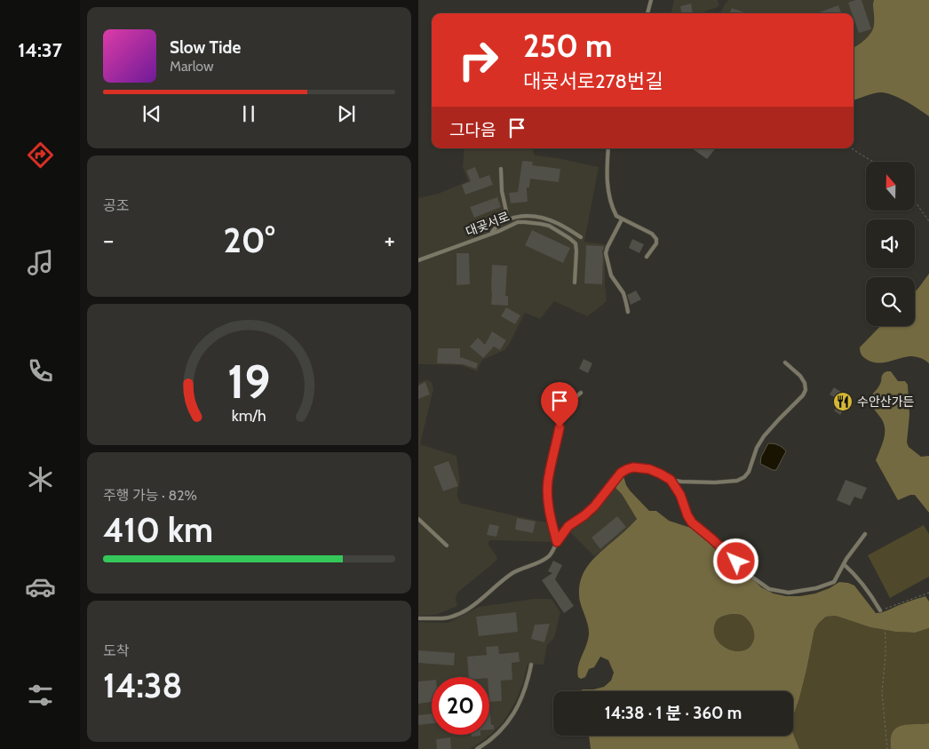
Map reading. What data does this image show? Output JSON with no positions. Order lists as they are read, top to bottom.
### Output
{
  "streets": {
    "lane": ["대곶서로"]
  },
  "places": {
    "restaurant": ["수안산가든"]
  },
  "north": "top",
  "page": {
    "tabs": "14:37",
    "turn": ["250 m", "대곶서로278번길"],
    "song": ["Slow Tide", "Marlow"],
    "then": "그다음",
    "tile": [
      "공조",
      ["주행 가능 · 82%", "410 km"],
      ["도착", "14:38"]
    ],
    "heat": ["−", "20°", "+"],
    "limit": "20",
    "trip": "14:38 · 1 분 · 360 m",
    "gauge": ["19", "km/h"]
  }
}
